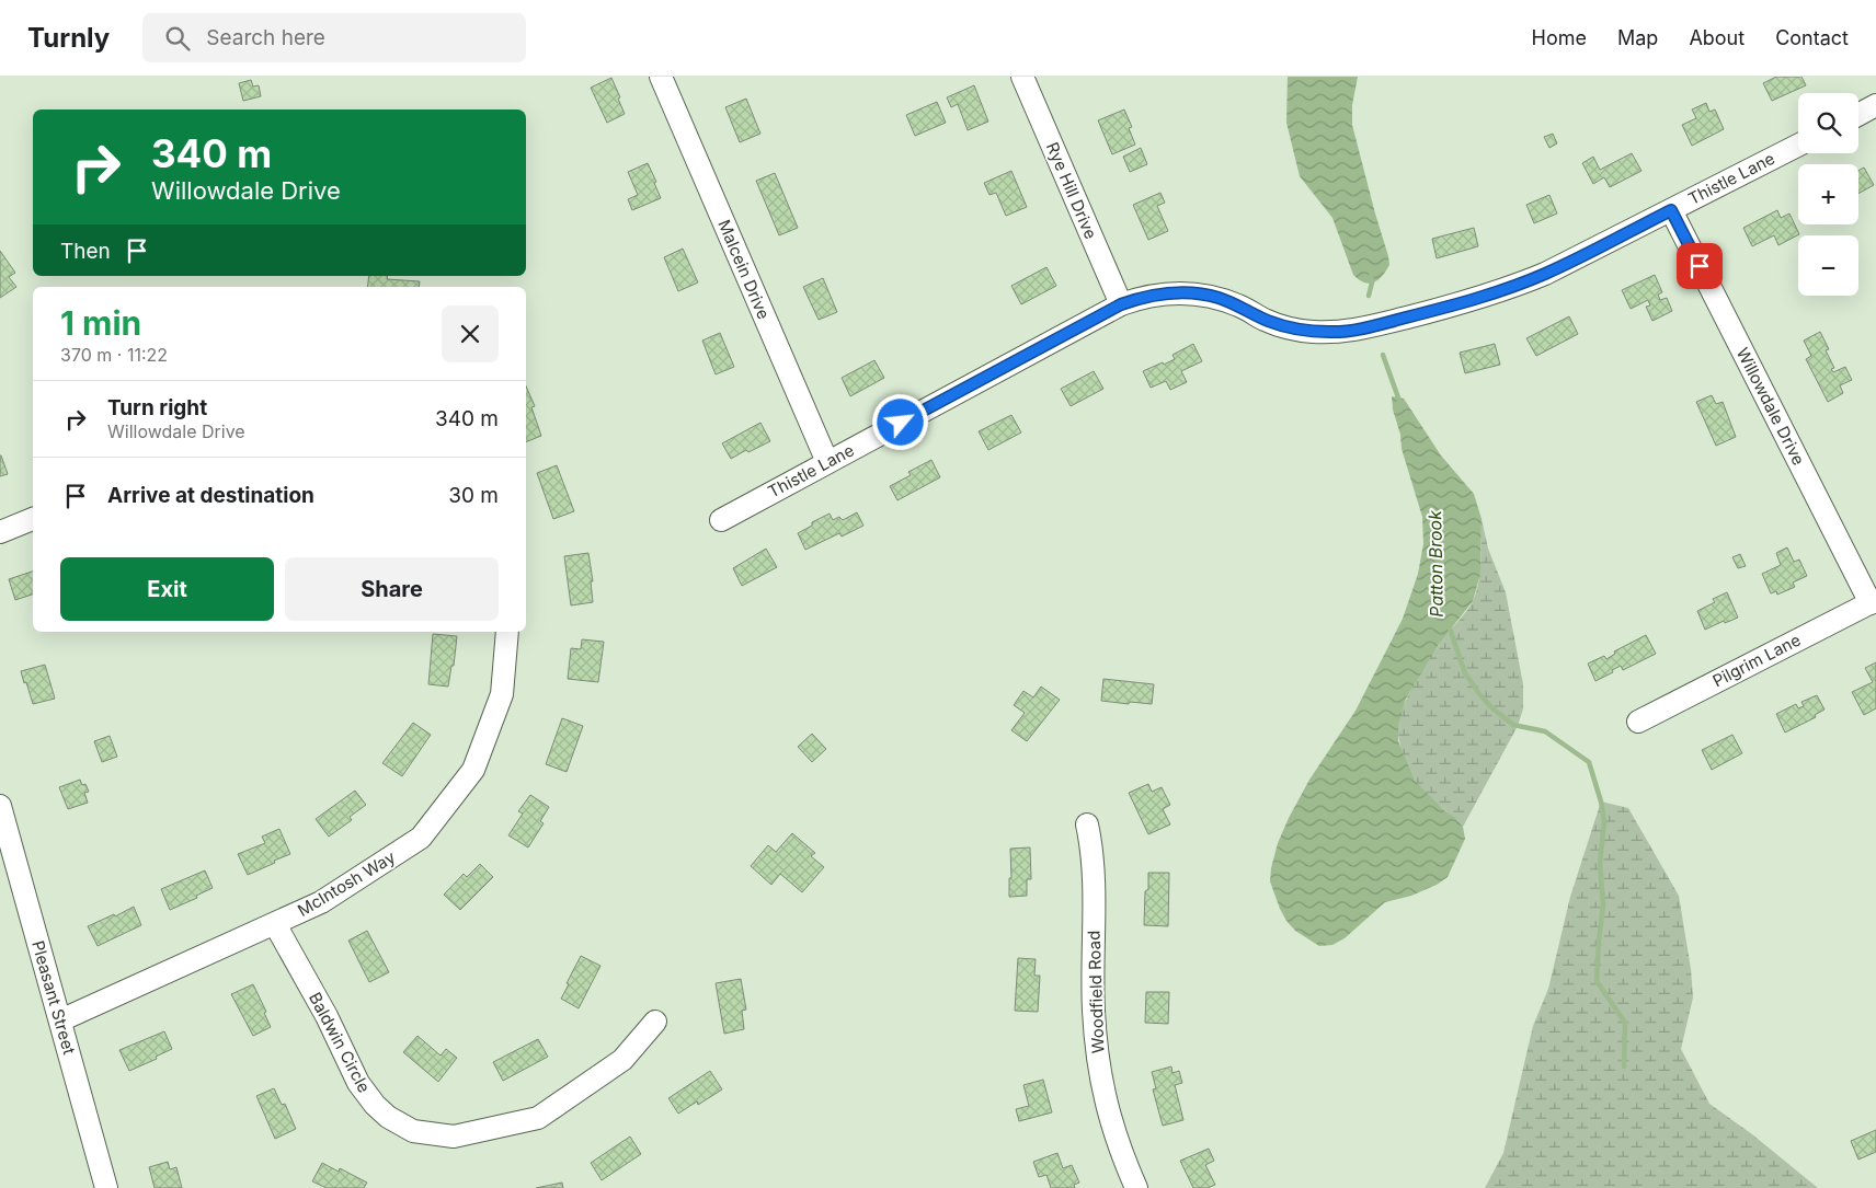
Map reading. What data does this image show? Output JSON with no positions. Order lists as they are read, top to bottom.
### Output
{
  "streets": {
    "street": [
      "Thistle Lane",
      "Rye Hill Drive",
      "Malcein Drive",
      "Willowdale Drive",
      "Pilgrim Lane",
      "McIntosh Way",
      "Woodfield Road",
      "Pleasant Street",
      "Baldwin Circle"
    ]
  },
  "crossings": [
    ["Thistle Lane", "Rye Hill Drive"],
    ["Thistle Lane", "Malcein Drive"],
    ["Thistle Lane", "Willowdale Drive"],
    ["Willowdale Drive", "Pilgrim Lane"],
    ["McIntosh Way", "Pleasant Street"],
    ["McIntosh Way", "Baldwin Circle"]
  ],
  "water": ["Patton Brook"],
  "page": {
    "header": "Turnly",
    "search": "Search here",
    "nav": [
      "Home",
      "Map",
      "About",
      "Contact"
    ],
    "map_buttons": ["+", "−"],
    "turn": ["340 m", "Willowdale Drive"],
    "then": "Then",
    "heading": ["1 min", "370 m · 11:22"],
    "list": [
      {
        "name": "Turn right",
        "note": "Willowdale Drive",
        "value": "340 m"
      },
      {
        "name": "Arrive at destination",
        "value": "30 m"
      }
    ],
    "buttons": ["Exit", "Share"]
  }
}
